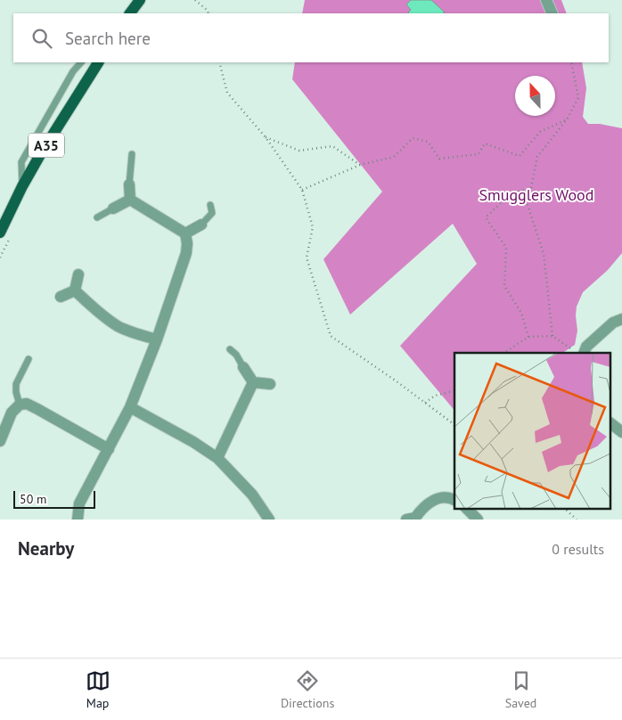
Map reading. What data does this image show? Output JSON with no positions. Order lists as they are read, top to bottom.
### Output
{
  "streets": {
    "main road": ["A35"]
  },
  "parks": ["Smugglers Wood"],
  "scale_bar": "50 m",
  "north": "top",
  "page": {
    "search": "Search here",
    "scale": "50 m",
    "heading": ["Nearby", "0 results"],
    "nav": ["Map", "Directions", "Saved"]
  }
}
